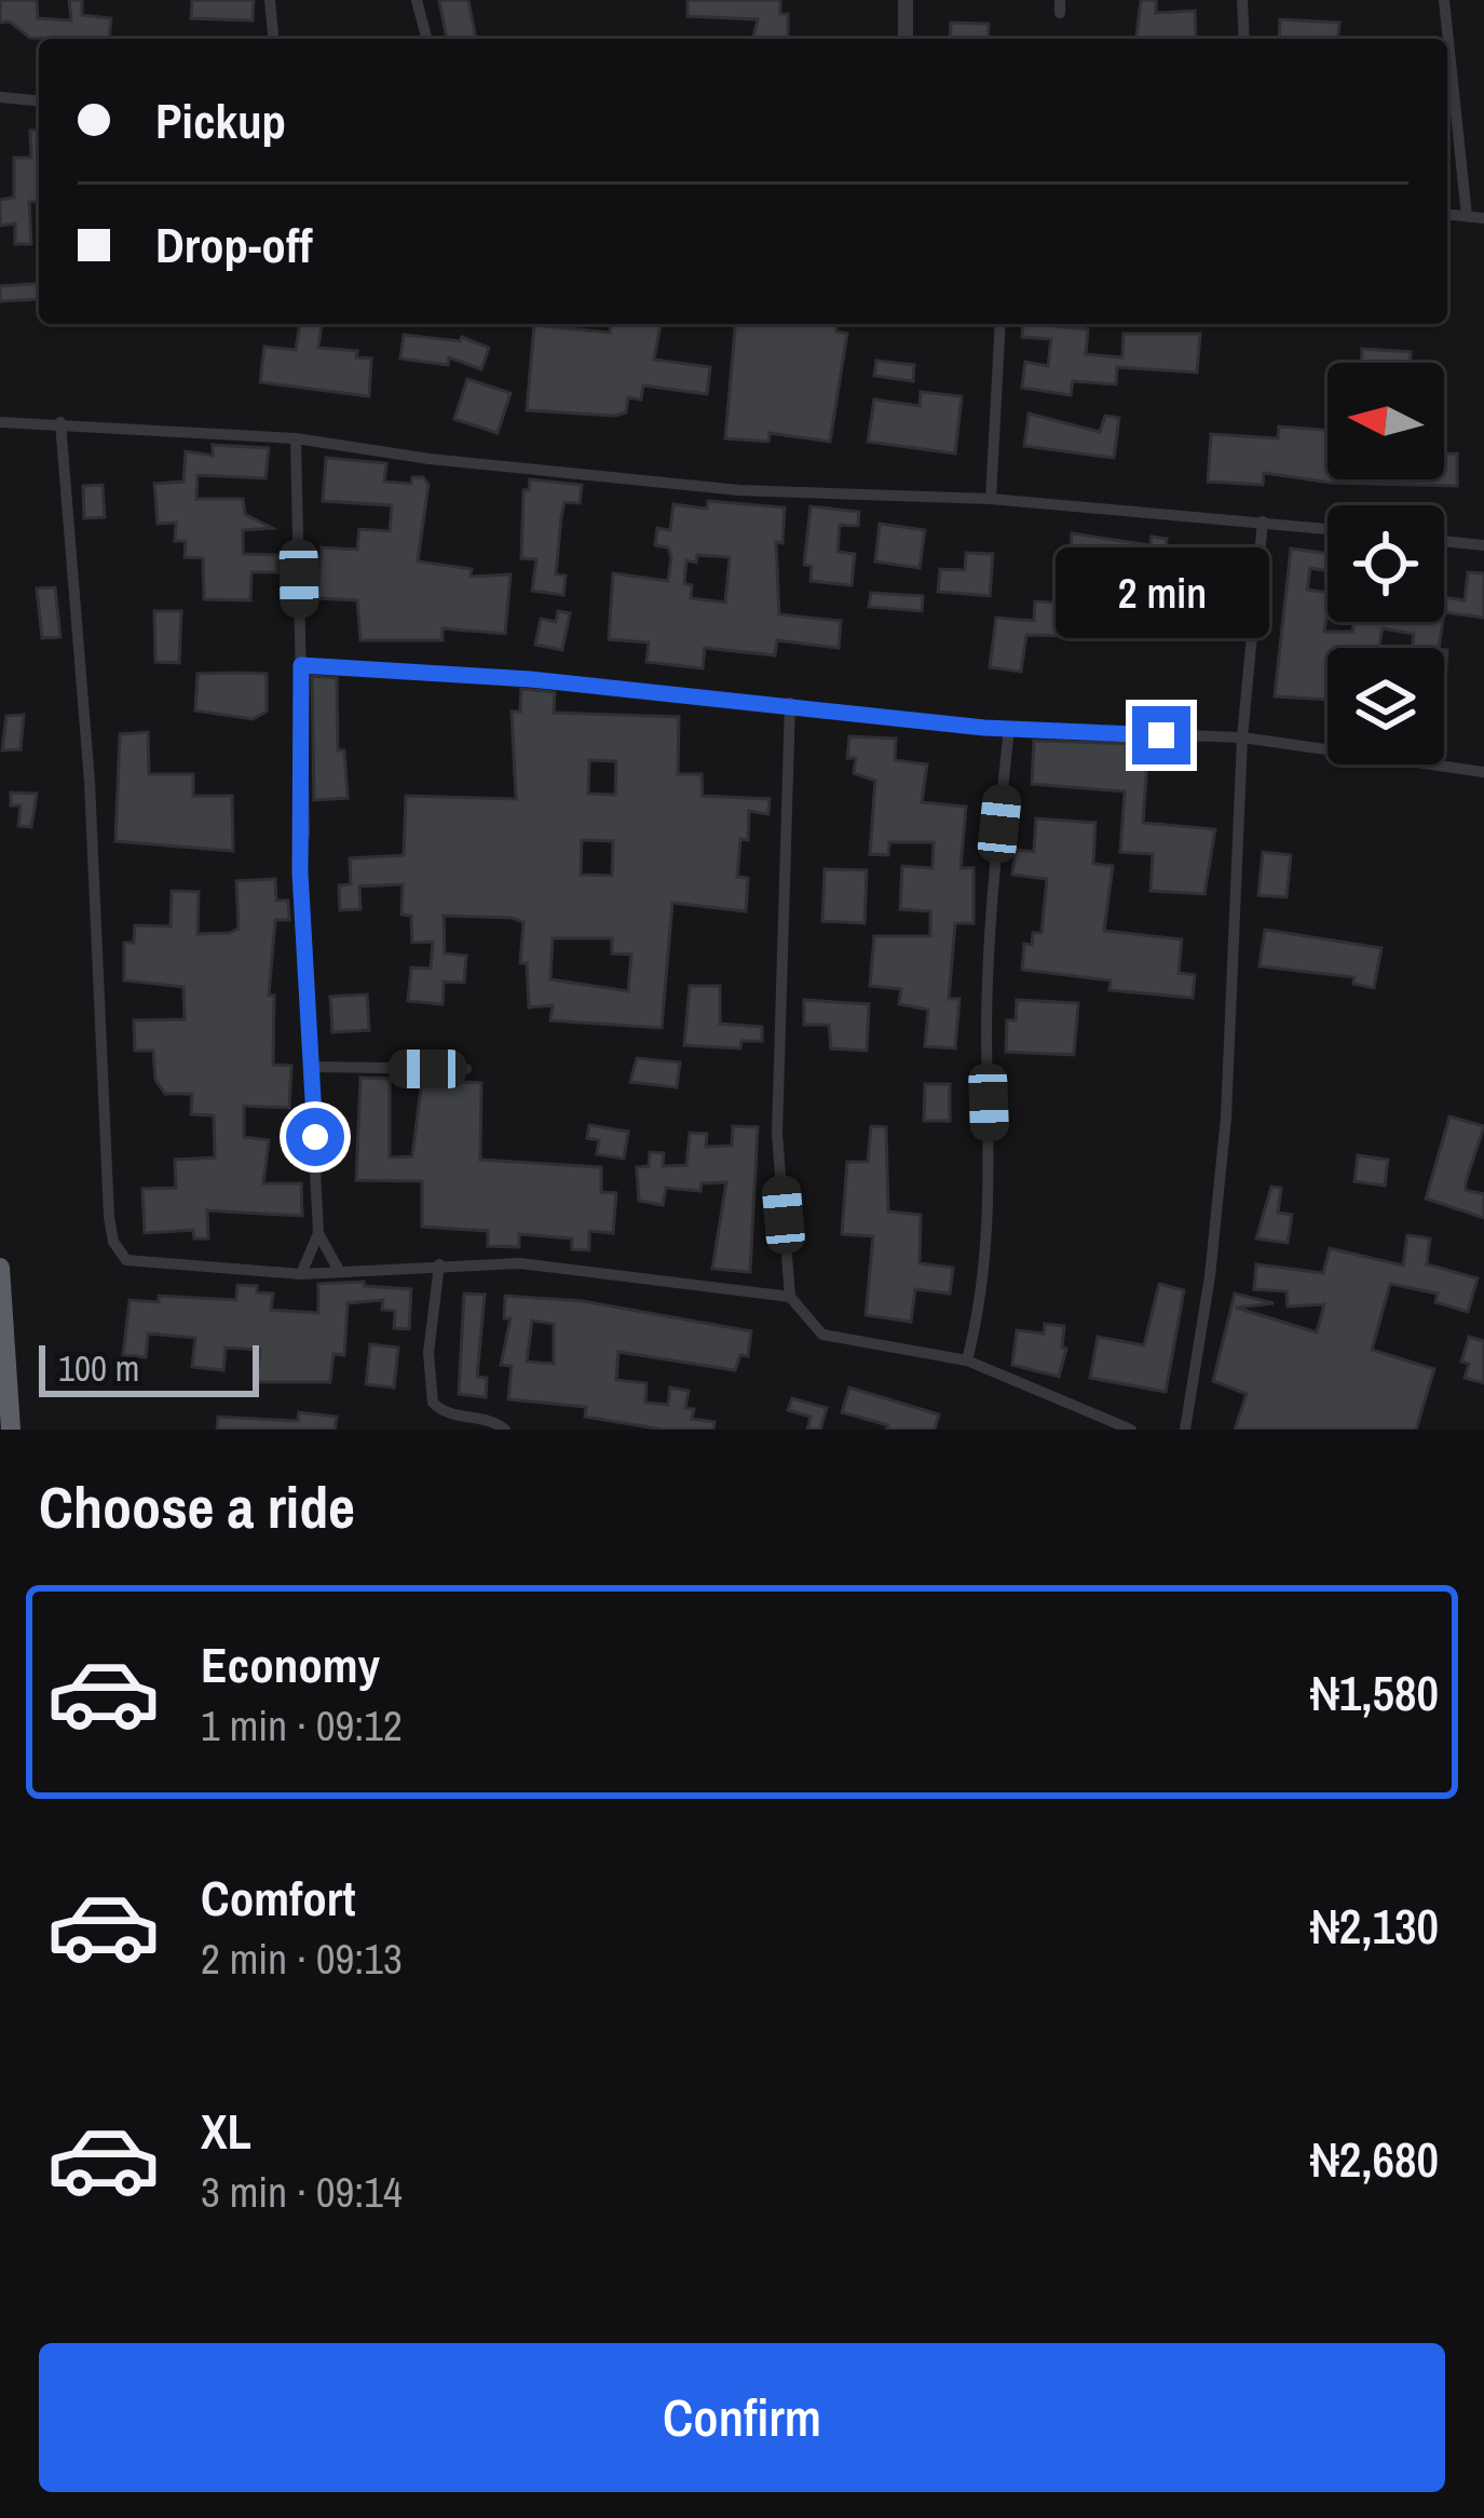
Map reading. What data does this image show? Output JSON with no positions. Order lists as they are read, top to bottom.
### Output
{
  "scale_bar": "100 m",
  "north": "left",
  "page": {
    "banner": ["Pickup", "Drop-off"],
    "bubble": "2 min",
    "scale": "100 m",
    "heading": "Choose a ride",
    "list": [
      {
        "name": "Economy",
        "note": "1 min · 09:12",
        "value": "₦1,580"
      },
      {
        "name": "Comfort",
        "note": "2 min · 09:13",
        "value": "₦2,130"
      },
      {
        "name": "XL",
        "note": "3 min · 09:14",
        "value": "₦2,680"
      }
    ],
    "buttons": "Confirm"
  }
}
